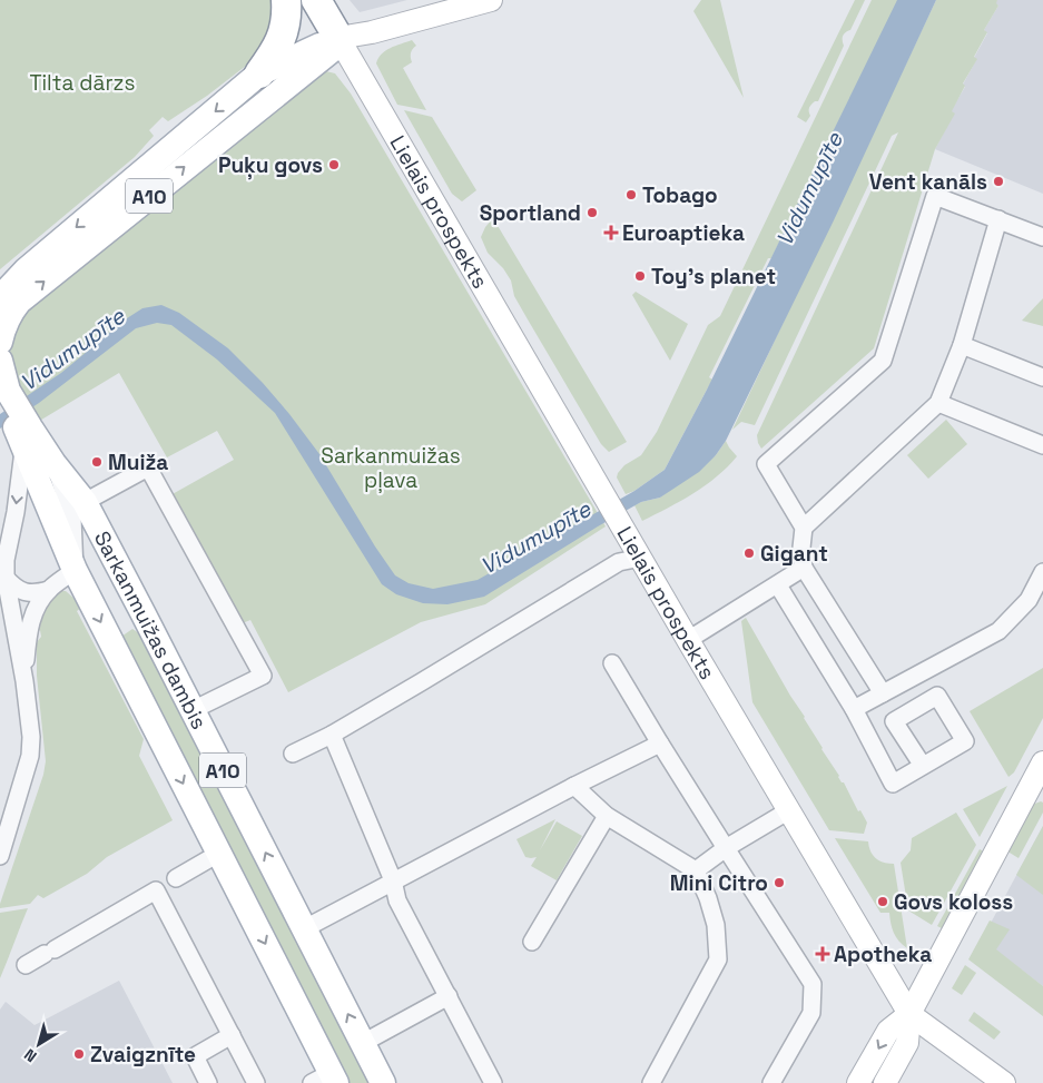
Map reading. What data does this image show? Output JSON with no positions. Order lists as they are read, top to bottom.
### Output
{
  "streets": {
    "highway": ["A10", "Lielais prospekts"],
    "main road": ["Sarkanmuižas dambis"]
  },
  "crossings": [
    ["A10", "Lielais prospekts"]
  ],
  "water": ["Vidumupīte"],
  "parks": ["Tilta dārzs", "Sarkanmuižas pļava"],
  "places": {
    "other": [
      "Puķu govs",
      "Vent kanāls",
      "Tobago",
      "Sportland",
      "Toy's planet",
      "Muiža",
      "Gigant",
      "Mini Citro",
      "Govs koloss",
      "Zvaigznīte"
    ],
    "health": ["Euroaptieka", "Apotheka"]
  },
  "north": "bottom left"
}
